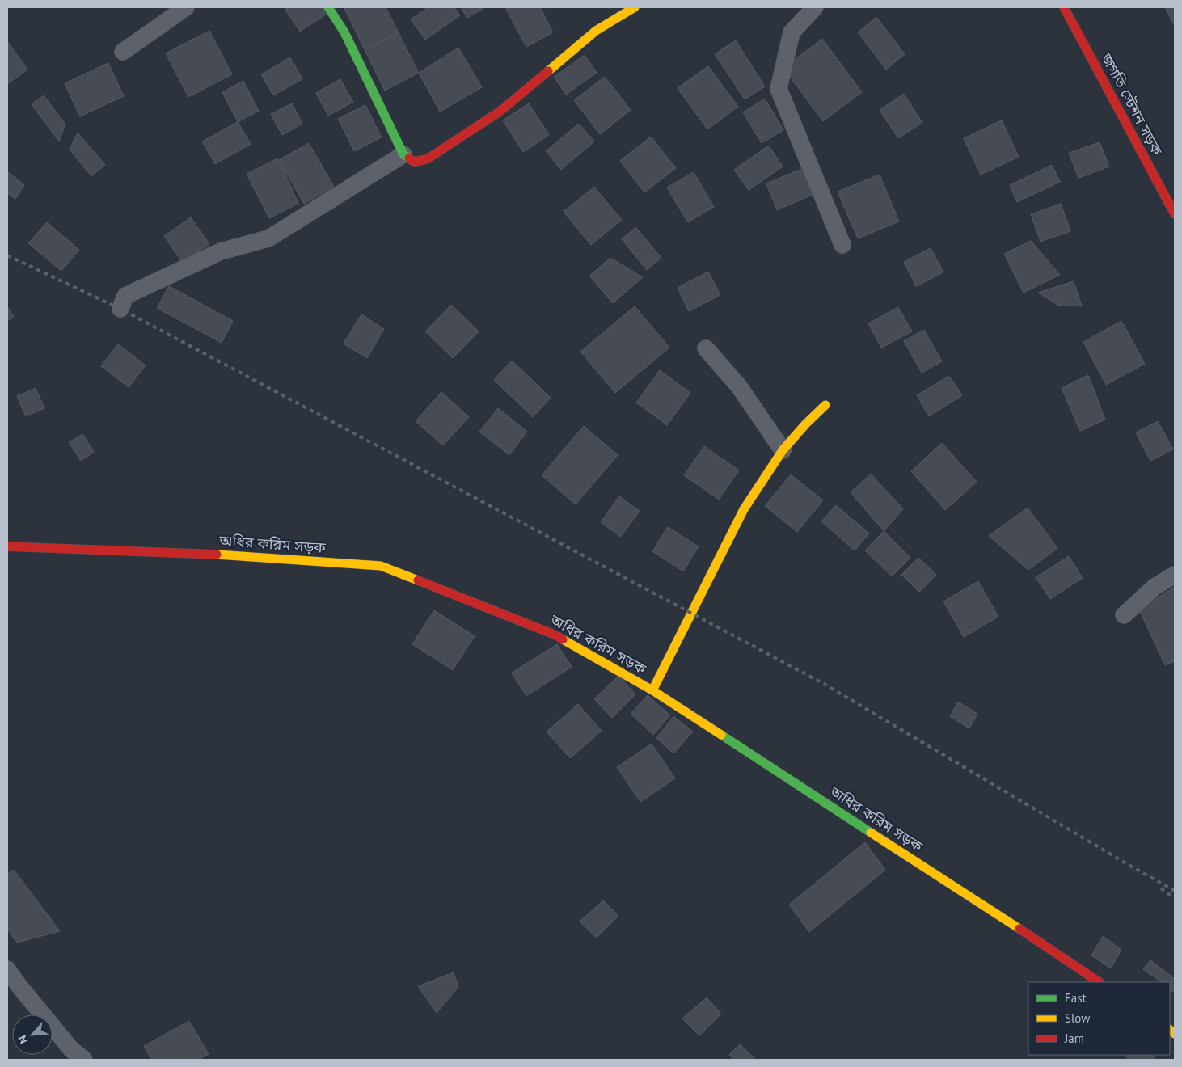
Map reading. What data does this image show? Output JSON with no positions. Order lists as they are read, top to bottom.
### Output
{
  "streets": {
    "main road": ["জগতি স্টেশন সড়ক", "অধির করিম সড়ক"]
  },
  "legend": ["Fast", "Slow", "Jam"],
  "north": "bottom left"
}
